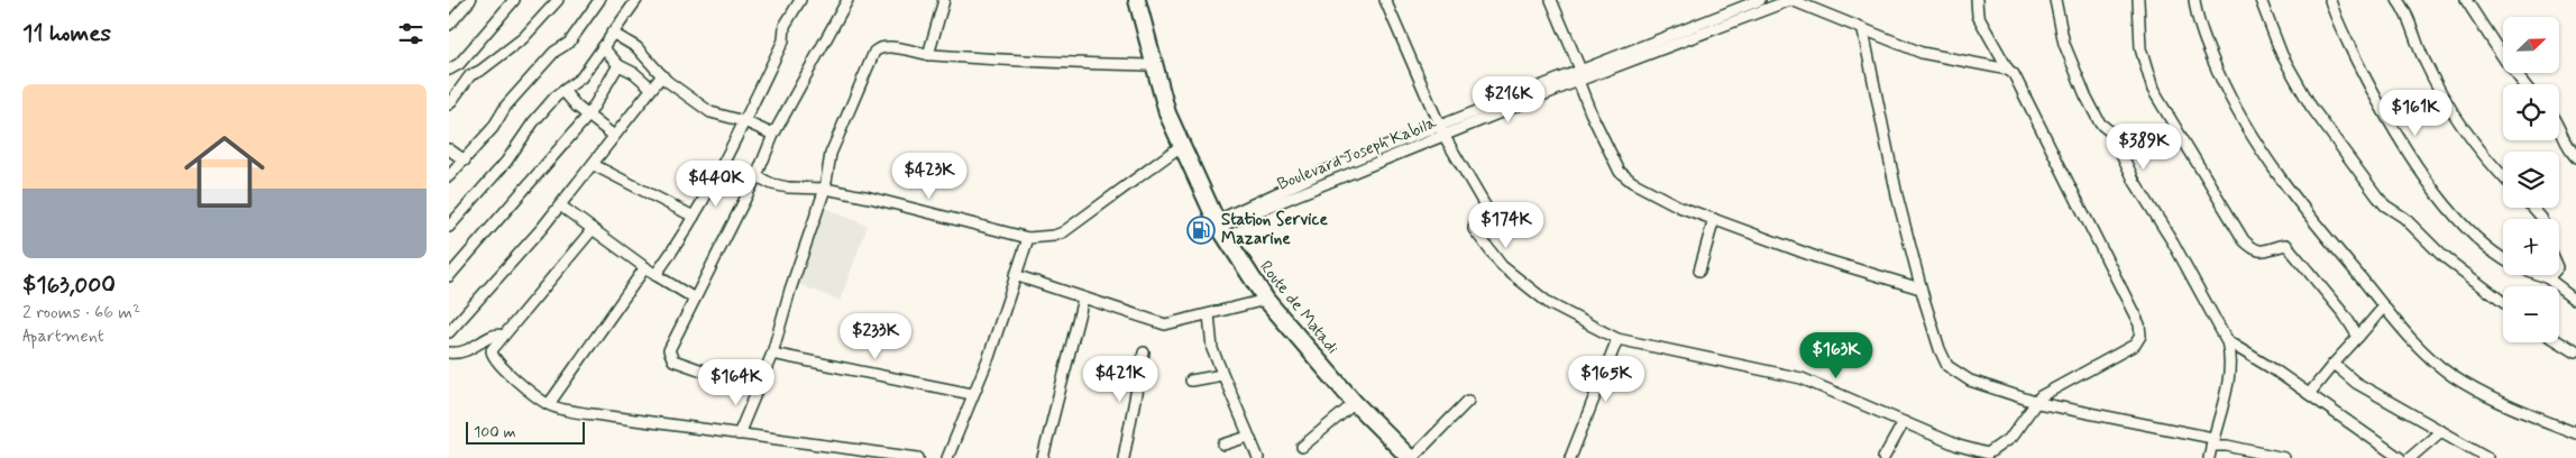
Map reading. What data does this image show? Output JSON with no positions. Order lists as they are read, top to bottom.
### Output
{
  "streets": {
    "highway": ["Route de Matadi"],
    "street": ["Boulevard Joseph Kabila"]
  },
  "crossings": [
    ["Boulevard Joseph Kabila", "Route de Matadi"]
  ],
  "places": {
    "fuel station": ["Station Service Mazarine"]
  },
  "scale_bar": "100 m",
  "north": "top right",
  "page": {
    "heading": "11 homes",
    "map_buttons": ["+", "−"],
    "list": [
      {
        "name": "$163,000",
        "note": "2 rooms · 66 m² · Apartment"
      }
    ],
    "price": [
      "$216K",
      "$161K",
      "$389K",
      "$423K",
      "$440K",
      "$174K",
      "$233K",
      "$163K",
      "$421K",
      "$165K",
      "$164K"
    ],
    "scale": "100 m"
  }
}
